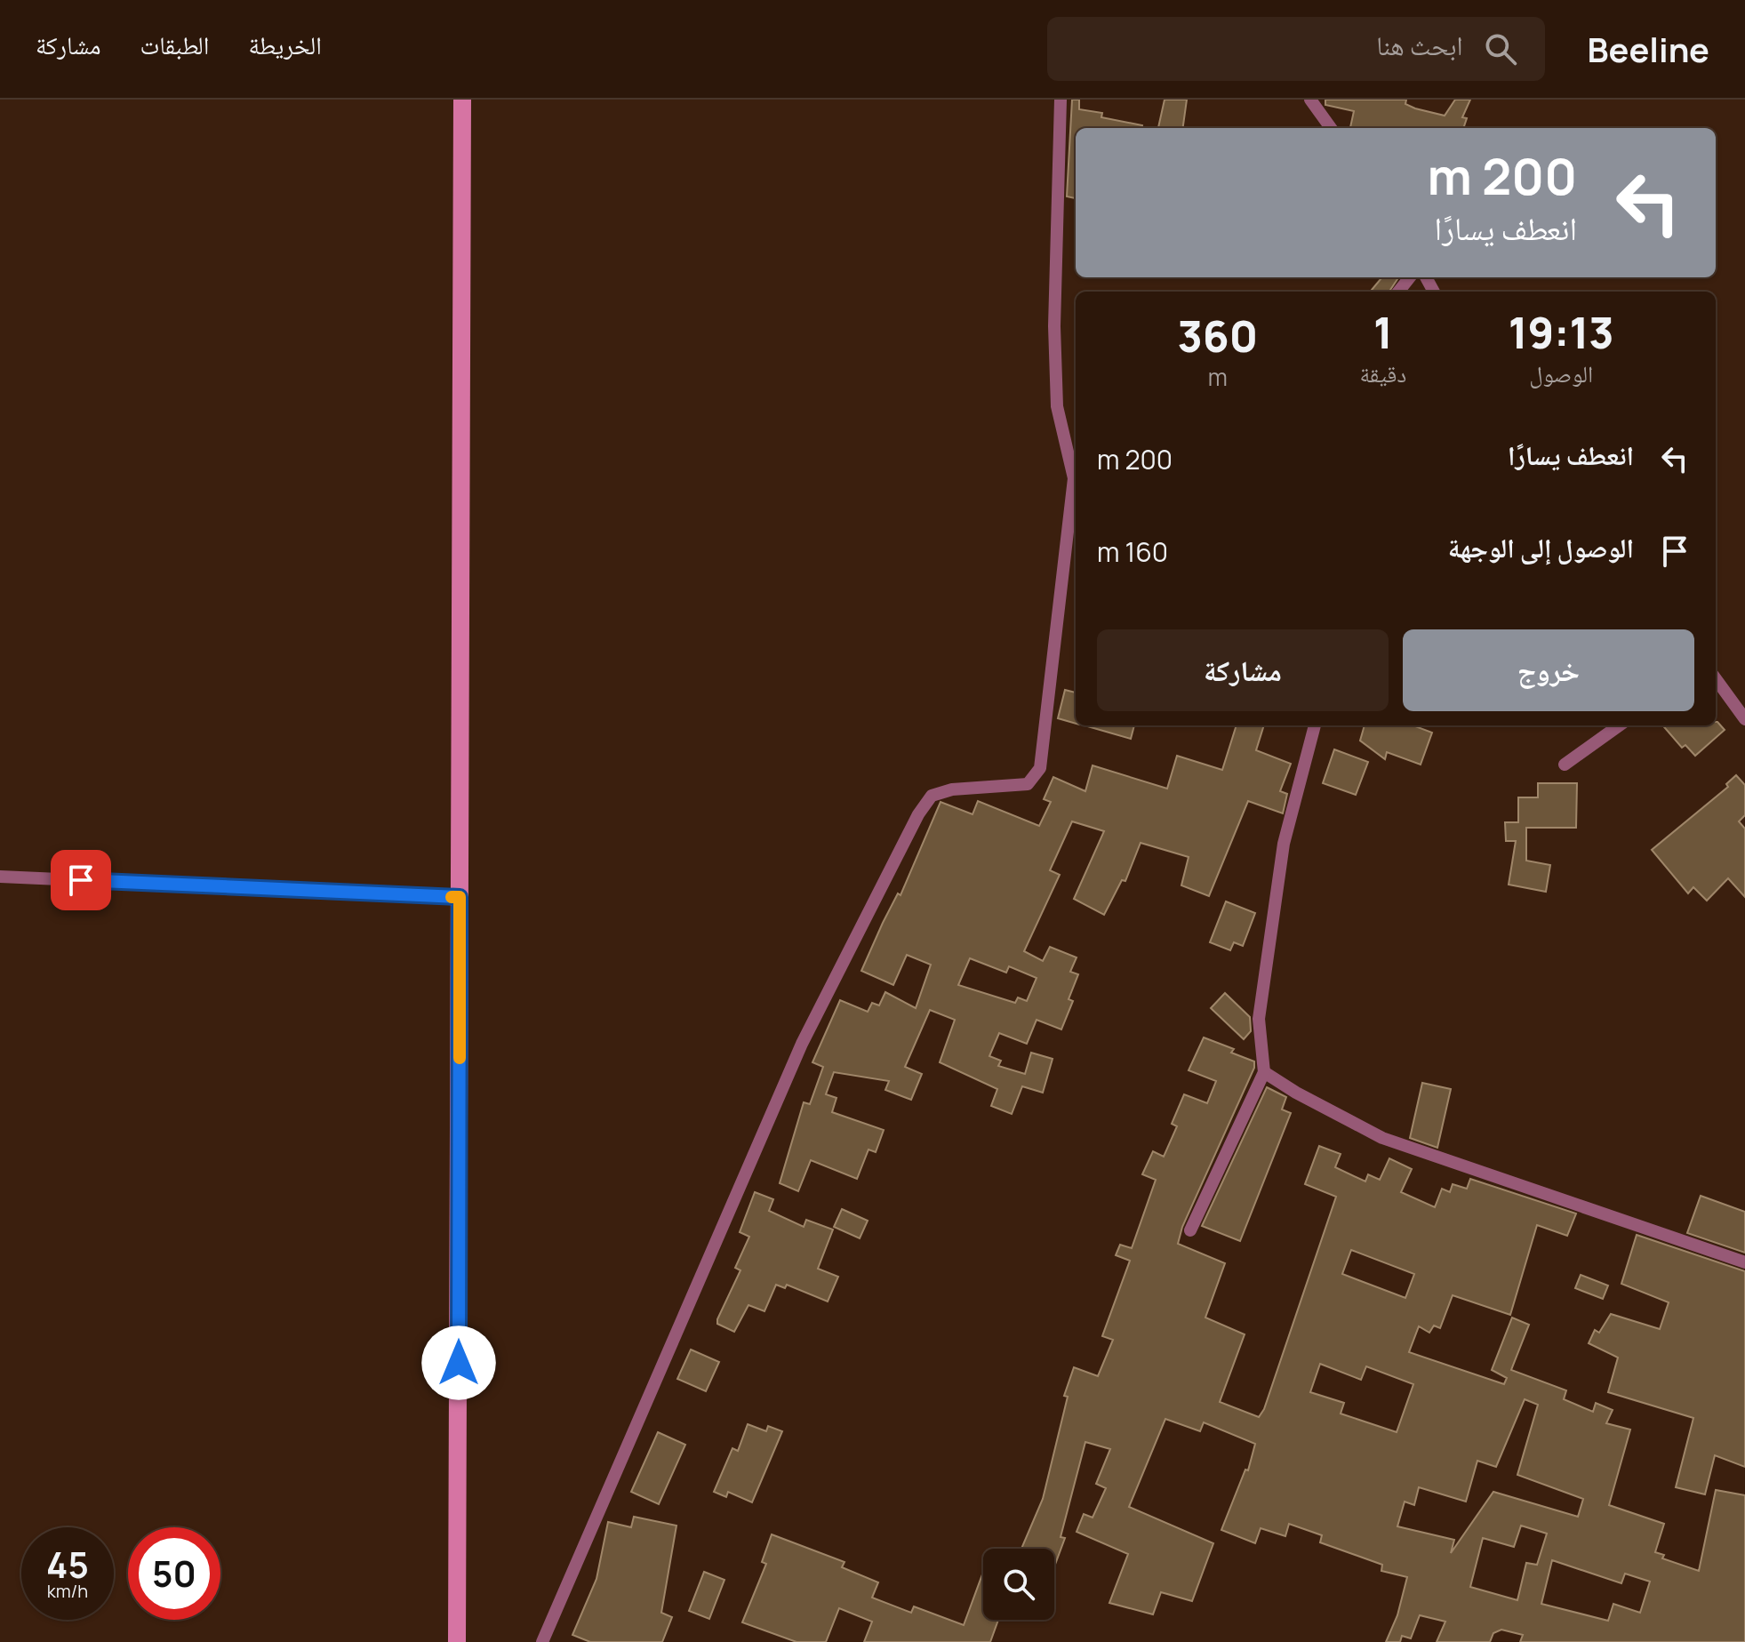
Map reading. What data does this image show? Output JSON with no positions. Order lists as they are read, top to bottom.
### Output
{
  "page": {
    "header": "Beeline",
    "search": "ابحث هنا",
    "nav": ["الخريطة", "الطبقات", "مشاركة"],
    "turn": ["200 m", "انعطف يسارًا"],
    "eta": [
      "19:13",
      "الوصول",
      "1",
      "دقيقة",
      "360",
      "m"
    ],
    "list": [
      {
        "name": "انعطف يسارًا",
        "value": "200 m"
      },
      {
        "name": "الوصول إلى الوجهة",
        "value": "160 m"
      }
    ],
    "buttons": ["خروج", "مشاركة"],
    "speed": "45 km/h",
    "limit": "50"
  }
}
